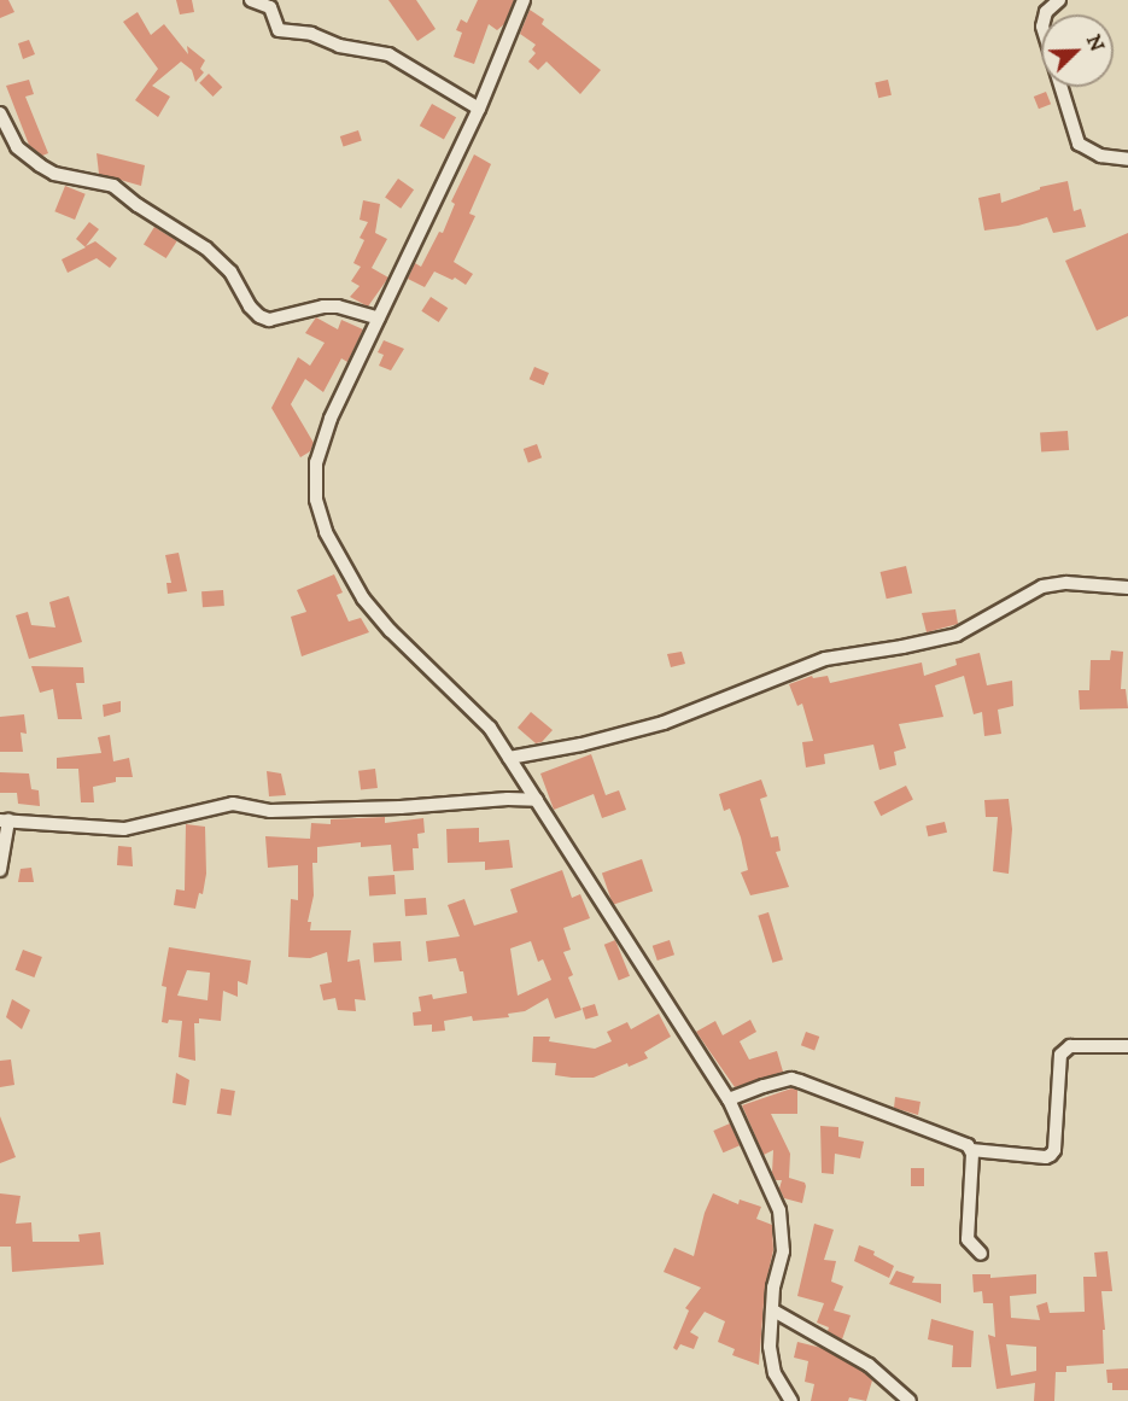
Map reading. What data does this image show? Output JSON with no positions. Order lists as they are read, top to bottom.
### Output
{
  "north": "top right"
}
